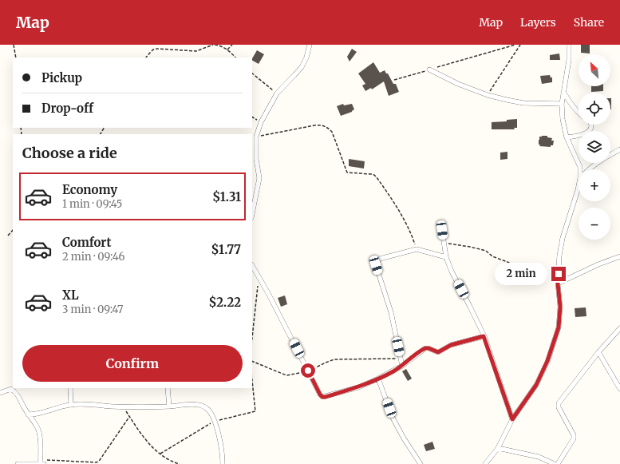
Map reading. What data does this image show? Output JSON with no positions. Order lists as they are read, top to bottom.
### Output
{
  "north": "top left",
  "page": {
    "header": "Map",
    "nav": ["Map", "Layers", "Share"],
    "map_buttons": ["+", "−"],
    "banner": ["Pickup", "Drop-off"],
    "heading": "Choose a ride",
    "list": [
      {
        "name": "Economy",
        "note": "1 min · 09:45",
        "value": "$1.31"
      },
      {
        "name": "Comfort",
        "note": "2 min · 09:46",
        "value": "$1.77"
      },
      {
        "name": "XL",
        "note": "3 min · 09:47",
        "value": "$2.22"
      }
    ],
    "bubble": "2 min",
    "buttons": "Confirm"
  }
}
